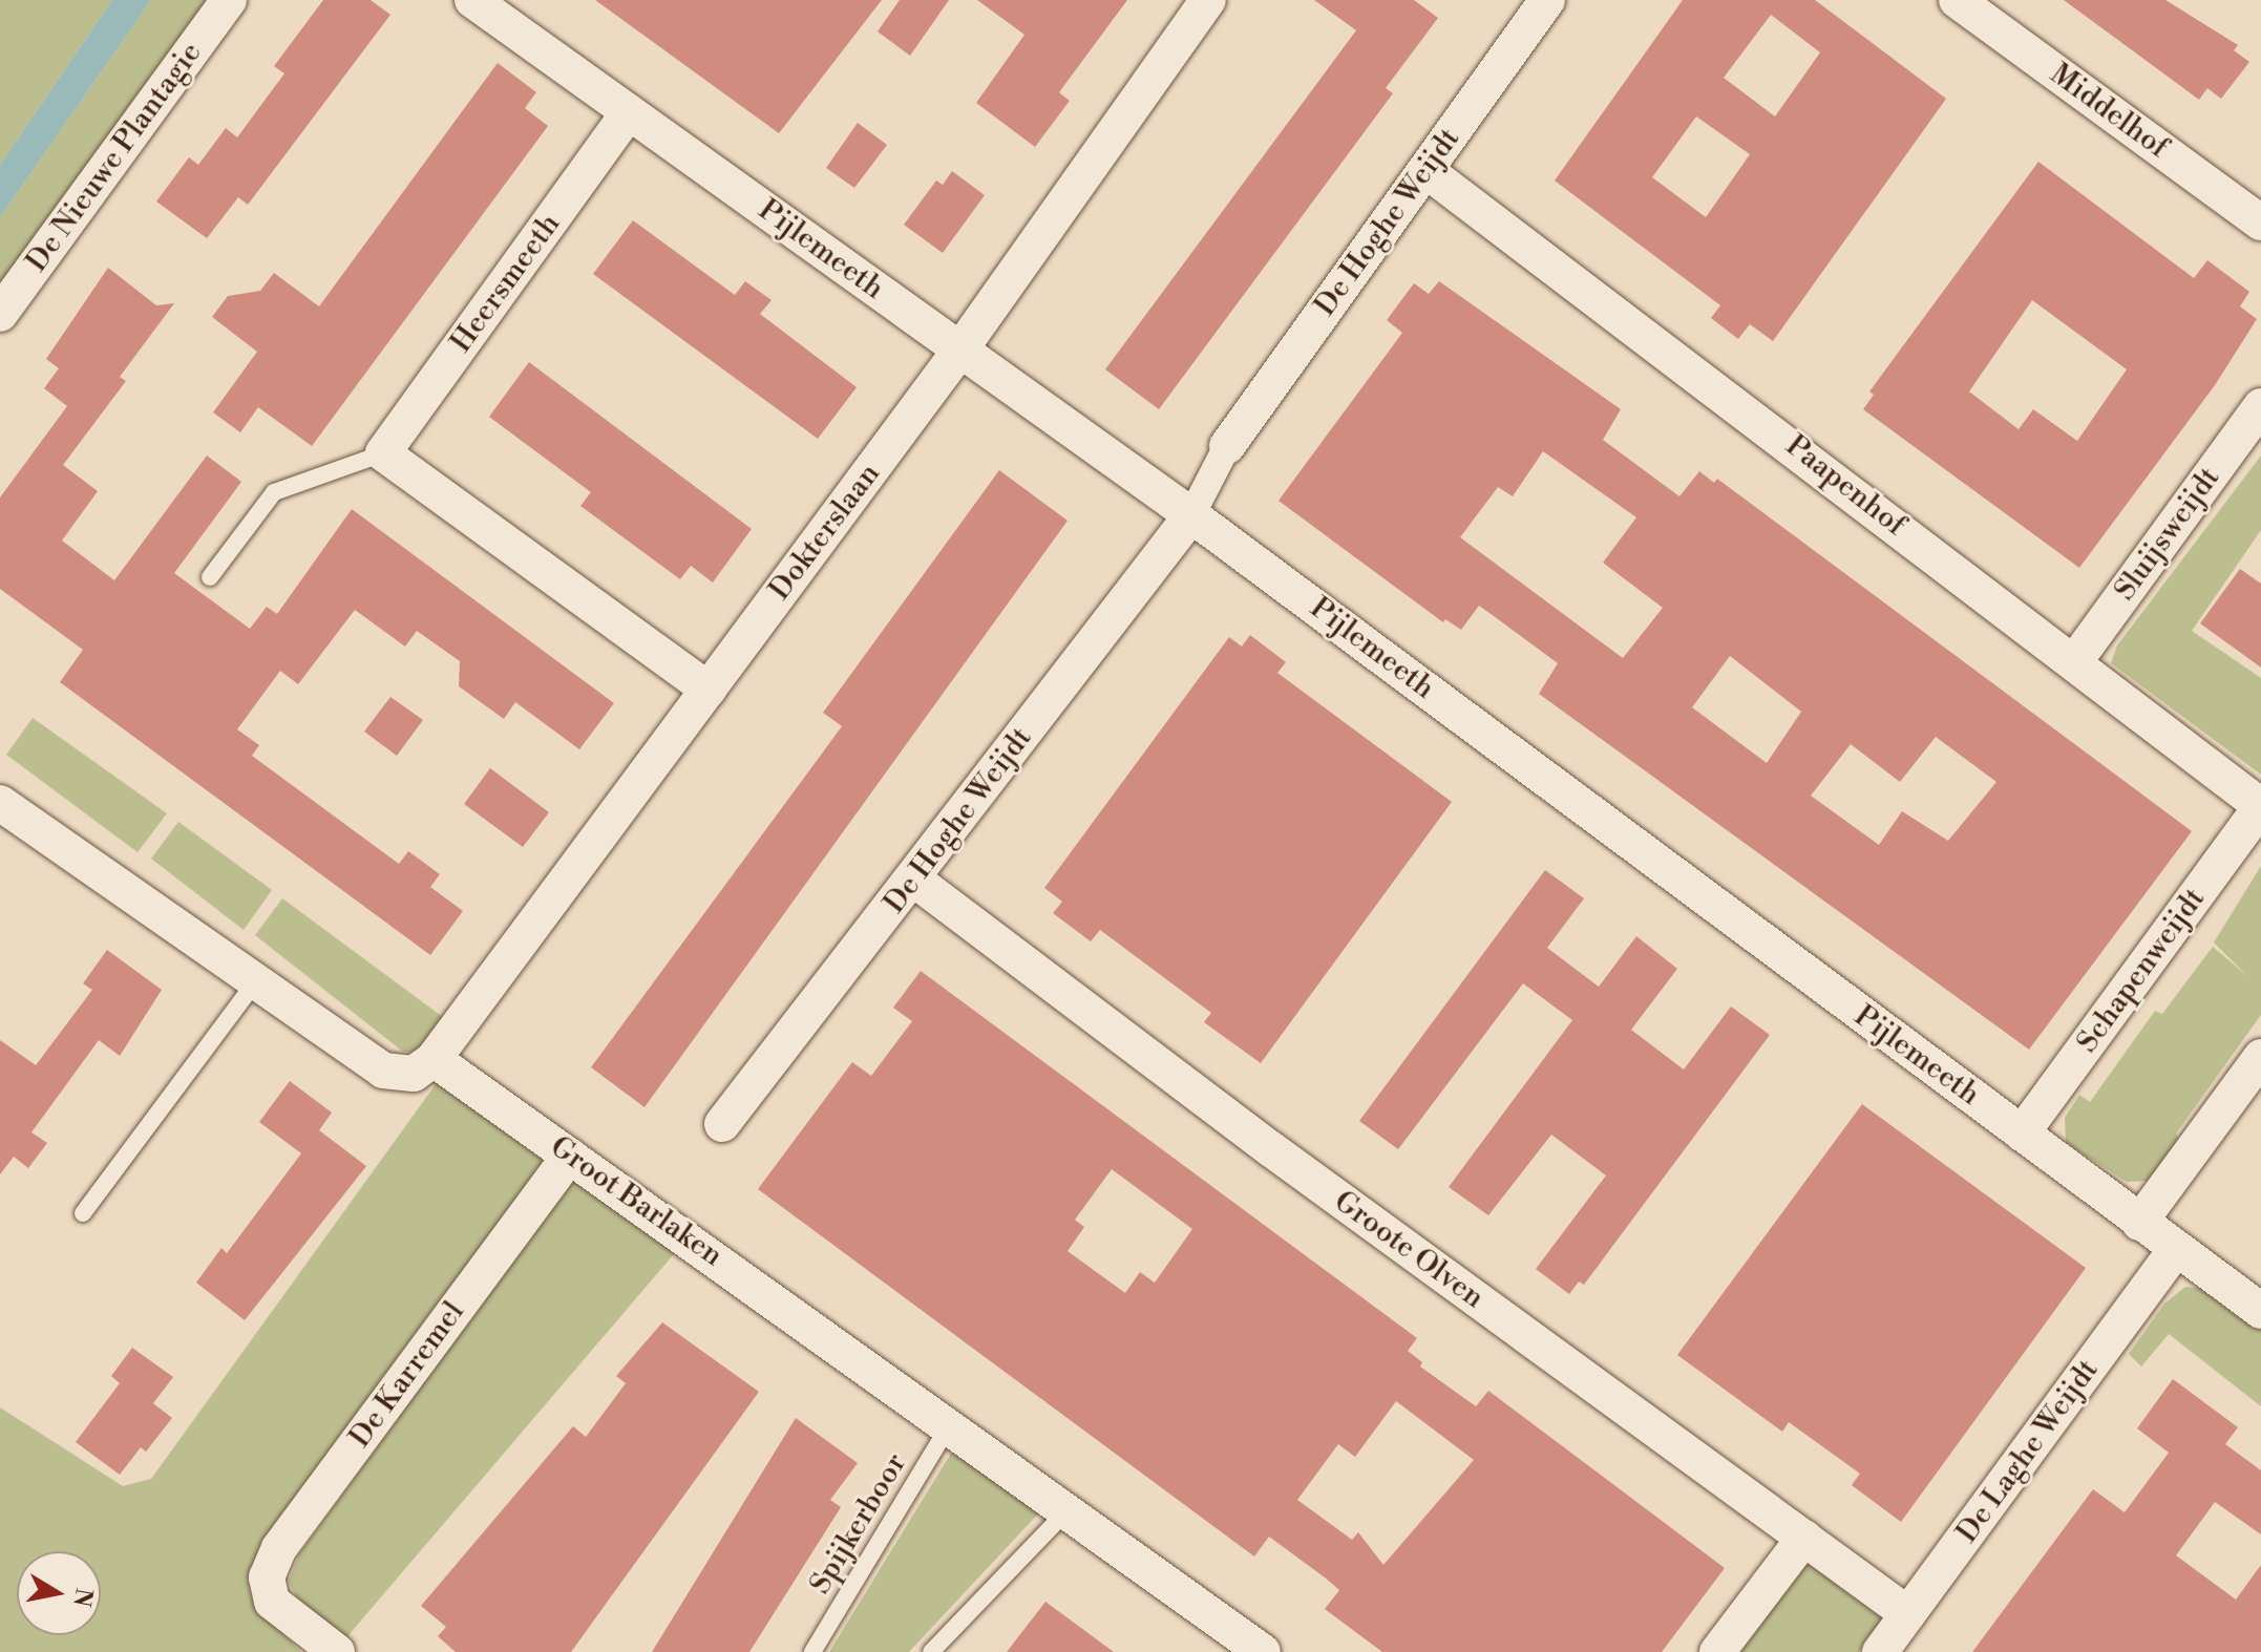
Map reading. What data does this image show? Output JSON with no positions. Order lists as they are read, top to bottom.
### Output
{
  "streets": {
    "street": [
      "Middelhof",
      "De Nieuwe Plantagie",
      "De Hoghe Weijdt",
      "Pijlemeeth",
      "Heersmeeth",
      "Paapenhof",
      "Dokterslaan",
      "Sluijsweijdt",
      "Schapenweijdt",
      "Groot Barlaken",
      "Groote Olven",
      "De Karremel",
      "De Laghe Weijdt"
    ],
    "lane": ["Spijkerboor"]
  },
  "crossings": [
    ["De Hoghe Weijdt", "Pijlemeeth"],
    ["De Hoghe Weijdt", "Paapenhof"],
    ["De Hoghe Weijdt", "Groote Olven"],
    ["Pijlemeeth", "Heersmeeth"],
    ["Pijlemeeth", "Dokterslaan"],
    ["Pijlemeeth", "Schapenweijdt"],
    ["Pijlemeeth", "De Laghe Weijdt"],
    ["Paapenhof", "Sluijsweijdt"],
    ["Paapenhof", "Schapenweijdt"],
    ["Dokterslaan", "Groot Barlaken"],
    ["Groot Barlaken", "De Karremel"],
    ["Groot Barlaken", "Spijkerboor"],
    ["Groote Olven", "De Laghe Weijdt"]
  ],
  "north": "right"
}
